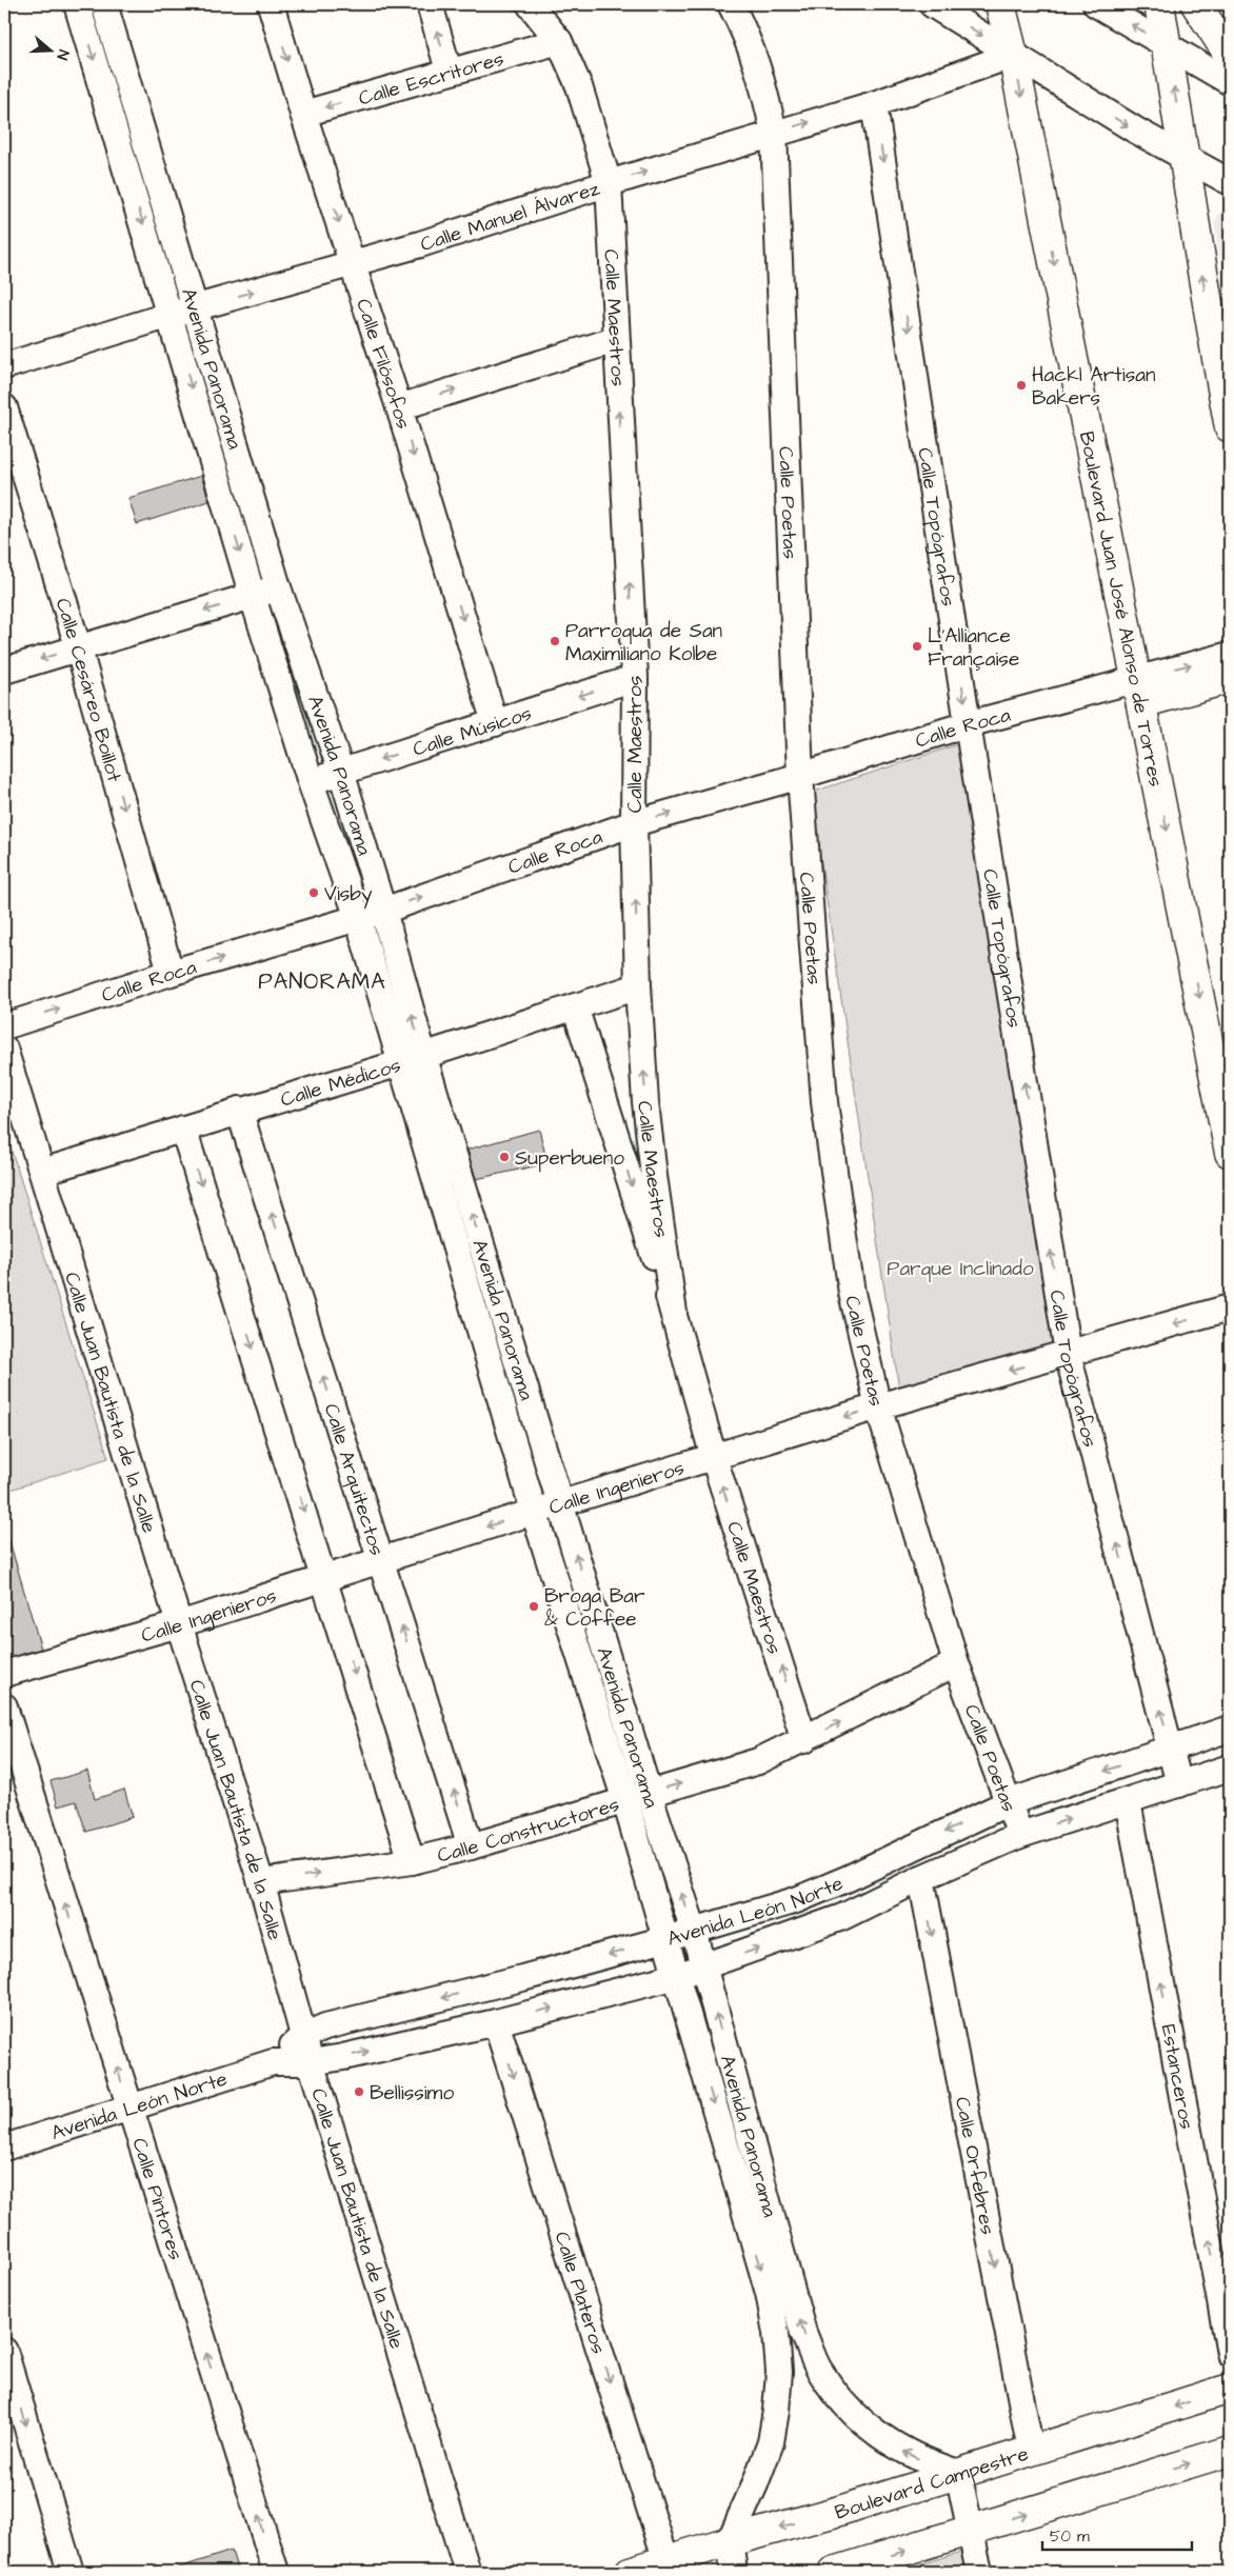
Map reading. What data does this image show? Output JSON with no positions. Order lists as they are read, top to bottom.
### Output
{
  "streets": {
    "main road": ["Boulevard Juan José Alonso de Torres", "Boulevard Campestre"],
    "street": [
      "Calle Escritores",
      "Calle Manuel Álvarez",
      "Calle Maestros",
      "Calle Filósofos",
      "Avenida Panorama",
      "Calle Poetas",
      "Calle Topógrafos",
      "Calle Cesáreo Boillot",
      "Calle Roca",
      "Calle Músicos",
      "Calle Médicos",
      "Calle Juan Bautista de la Salle",
      "Calle Arquitectos",
      "Calle Ingenieros",
      "Calle Constructores",
      "Avenida León Norte",
      "Estanceros",
      "Calle Orfebres",
      "Calle Pintores",
      "Calle Plateros"
    ]
  },
  "crossings": [
    ["Calle Escritores", "Calle Maestros"],
    ["Calle Escritores", "Calle Filósofos"],
    ["Calle Manuel Álvarez", "Calle Maestros"],
    ["Calle Manuel Álvarez", "Calle Filósofos"],
    ["Calle Manuel Álvarez", "Avenida Panorama"],
    ["Calle Manuel Álvarez", "Calle Poetas"],
    ["Calle Manuel Álvarez", "Calle Topógrafos"],
    ["Calle Manuel Álvarez", "Boulevard Juan José Alonso de Torres"],
    ["Calle Maestros", "Calle Roca"],
    ["Calle Maestros", "Calle Músicos"],
    ["Calle Maestros", "Calle Médicos"],
    ["Calle Maestros", "Calle Ingenieros"],
    ["Calle Maestros", "Calle Constructores"],
    ["Calle Filósofos", "Calle Músicos"],
    ["Avenida Panorama", "Calle Roca"],
    ["Avenida Panorama", "Calle Músicos"],
    ["Avenida Panorama", "Calle Médicos"],
    ["Avenida Panorama", "Calle Ingenieros"],
    ["Avenida Panorama", "Calle Constructores"],
    ["Avenida Panorama", "Avenida León Norte"],
    ["Avenida Panorama", "Boulevard Campestre"],
    ["Calle Poetas", "Calle Roca"],
    ["Calle Poetas", "Calle Ingenieros"],
    ["Calle Poetas", "Calle Constructores"],
    ["Calle Poetas", "Avenida León Norte"],
    ["Calle Topógrafos", "Calle Roca"],
    ["Calle Topógrafos", "Calle Ingenieros"],
    ["Calle Topógrafos", "Avenida León Norte"],
    ["Boulevard Juan José Alonso de Torres", "Calle Roca"],
    ["Calle Cesáreo Boillot", "Calle Roca"],
    ["Calle Médicos", "Calle Juan Bautista de la Salle"],
    ["Calle Médicos", "Calle Arquitectos"],
    ["Calle Juan Bautista de la Salle", "Calle Ingenieros"],
    ["Calle Juan Bautista de la Salle", "Calle Constructores"],
    ["Calle Juan Bautista de la Salle", "Avenida León Norte"],
    ["Calle Arquitectos", "Calle Ingenieros"],
    ["Calle Arquitectos", "Calle Constructores"],
    ["Avenida León Norte", "Estanceros"],
    ["Avenida León Norte", "Calle Orfebres"],
    ["Avenida León Norte", "Calle Pintores"],
    ["Avenida León Norte", "Calle Plateros"],
    ["Calle Orfebres", "Boulevard Campestre"],
    ["Calle Plateros", "Boulevard Campestre"]
  ],
  "one_way": [
    "Calle Escritores",
    "Calle Manuel Álvarez",
    "Calle Filósofos",
    "Calle Cesáreo Boillot",
    "Calle Roca",
    "Calle Músicos",
    "Calle Ingenieros",
    "Calle Constructores",
    "Estanceros",
    "Calle Orfebres",
    "Calle Pintores",
    "Calle Plateros"
  ],
  "districts": ["PANORAMA"],
  "parks": ["Parque Inclinado"],
  "places": [
    "Hackl Artisan Bakers",
    "Parroqua de San Maximiliano Kolbe",
    "L'Alliance Française",
    "Visby",
    "Superbueno",
    "Broga Bar & Coffee",
    "Bellissimo"
  ],
  "scale_bar": "50 m",
  "north": "right"
}
